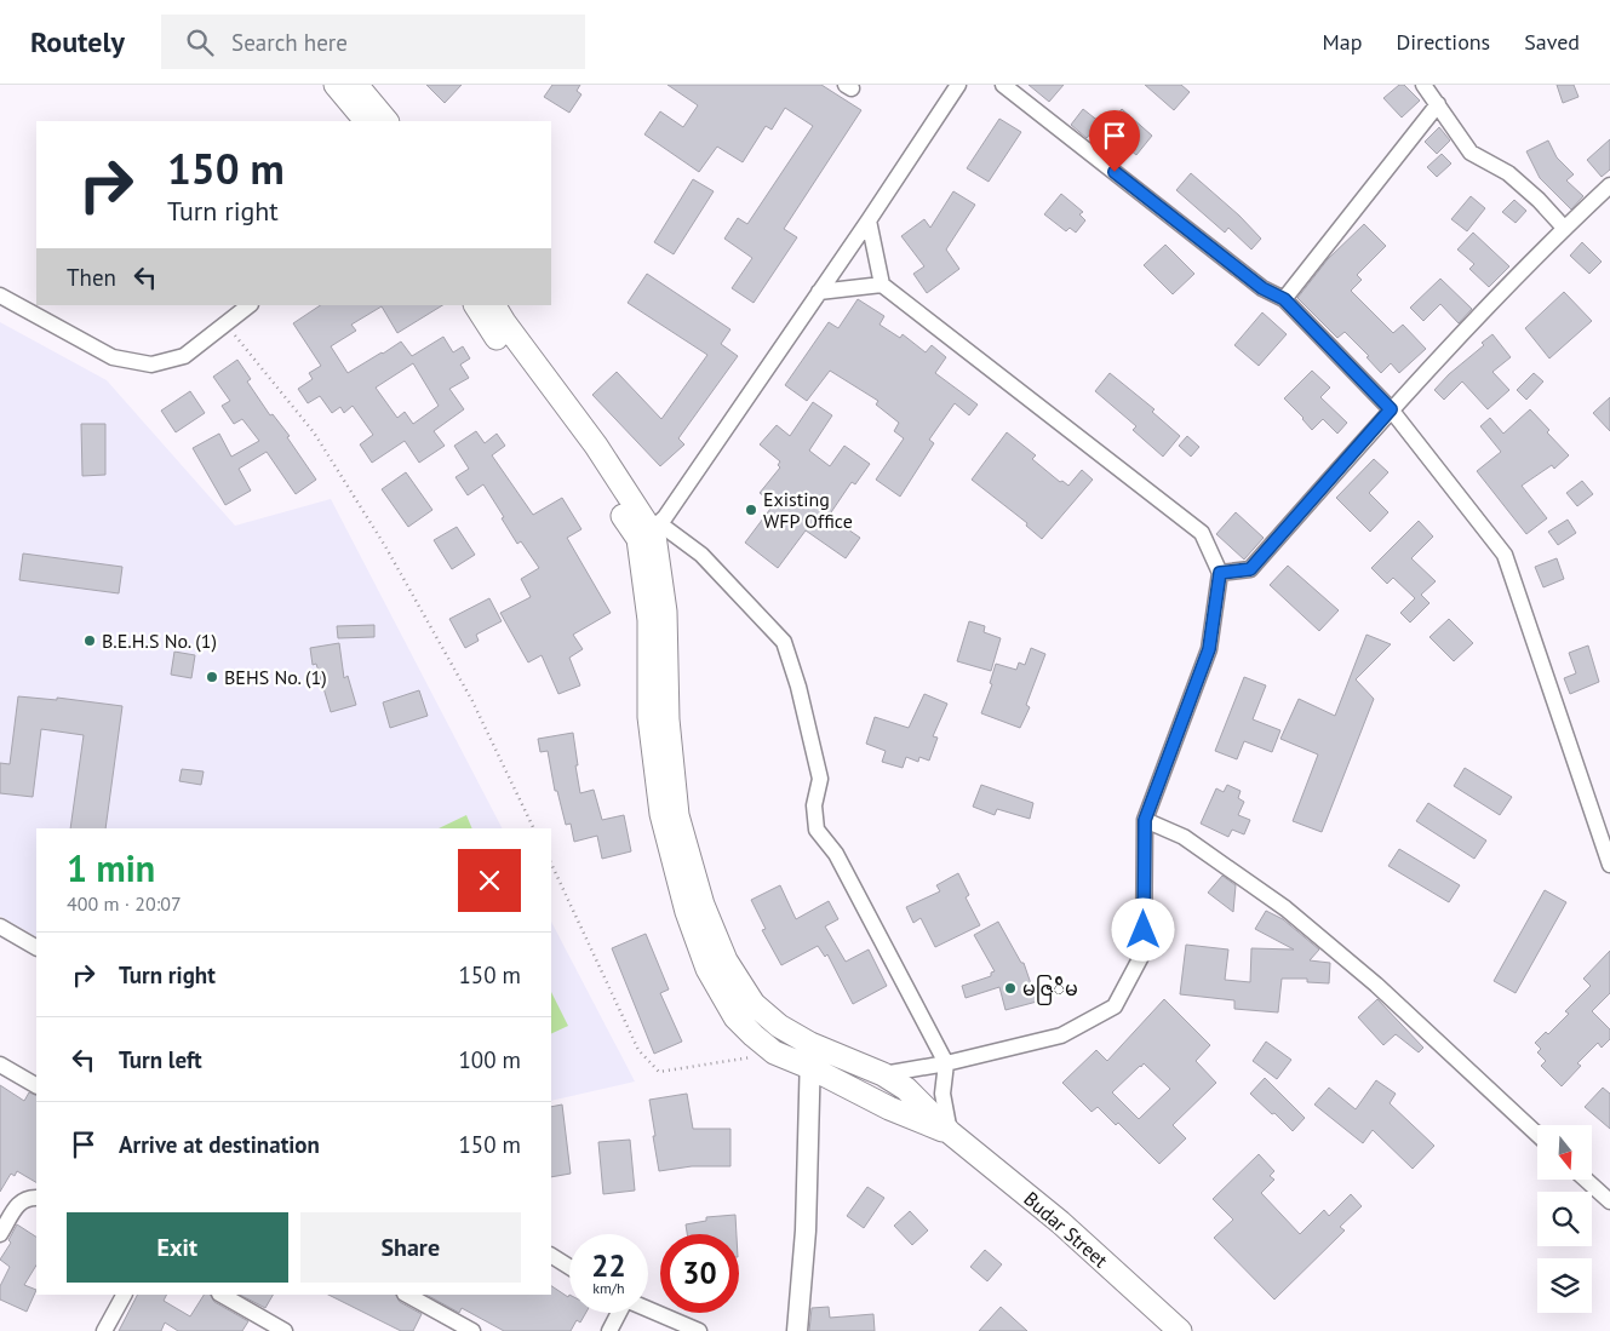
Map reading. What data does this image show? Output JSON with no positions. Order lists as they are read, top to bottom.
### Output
{
  "streets": {
    "main road": ["Budar Street"]
  },
  "places": [
    "Existing WFP Office",
    "B.E.H.S No. (1)",
    "BEHS No. (1)",
    "မဇြ်ိမ"
  ],
  "north": "bottom",
  "page": {
    "header": "Routely",
    "search": "Search here",
    "nav": ["Map", "Directions", "Saved"],
    "turn": ["150 m", "Turn right"],
    "then": "Then",
    "heading": ["1 min", "400 m · 20:07"],
    "list": [
      {
        "name": "Turn right",
        "value": "150 m"
      },
      {
        "name": "Turn left",
        "value": "100 m"
      },
      {
        "name": "Arrive at destination",
        "value": "150 m"
      }
    ],
    "buttons": ["Exit", "Share"],
    "speed": "22 km/h",
    "limit": "30"
  }
}
